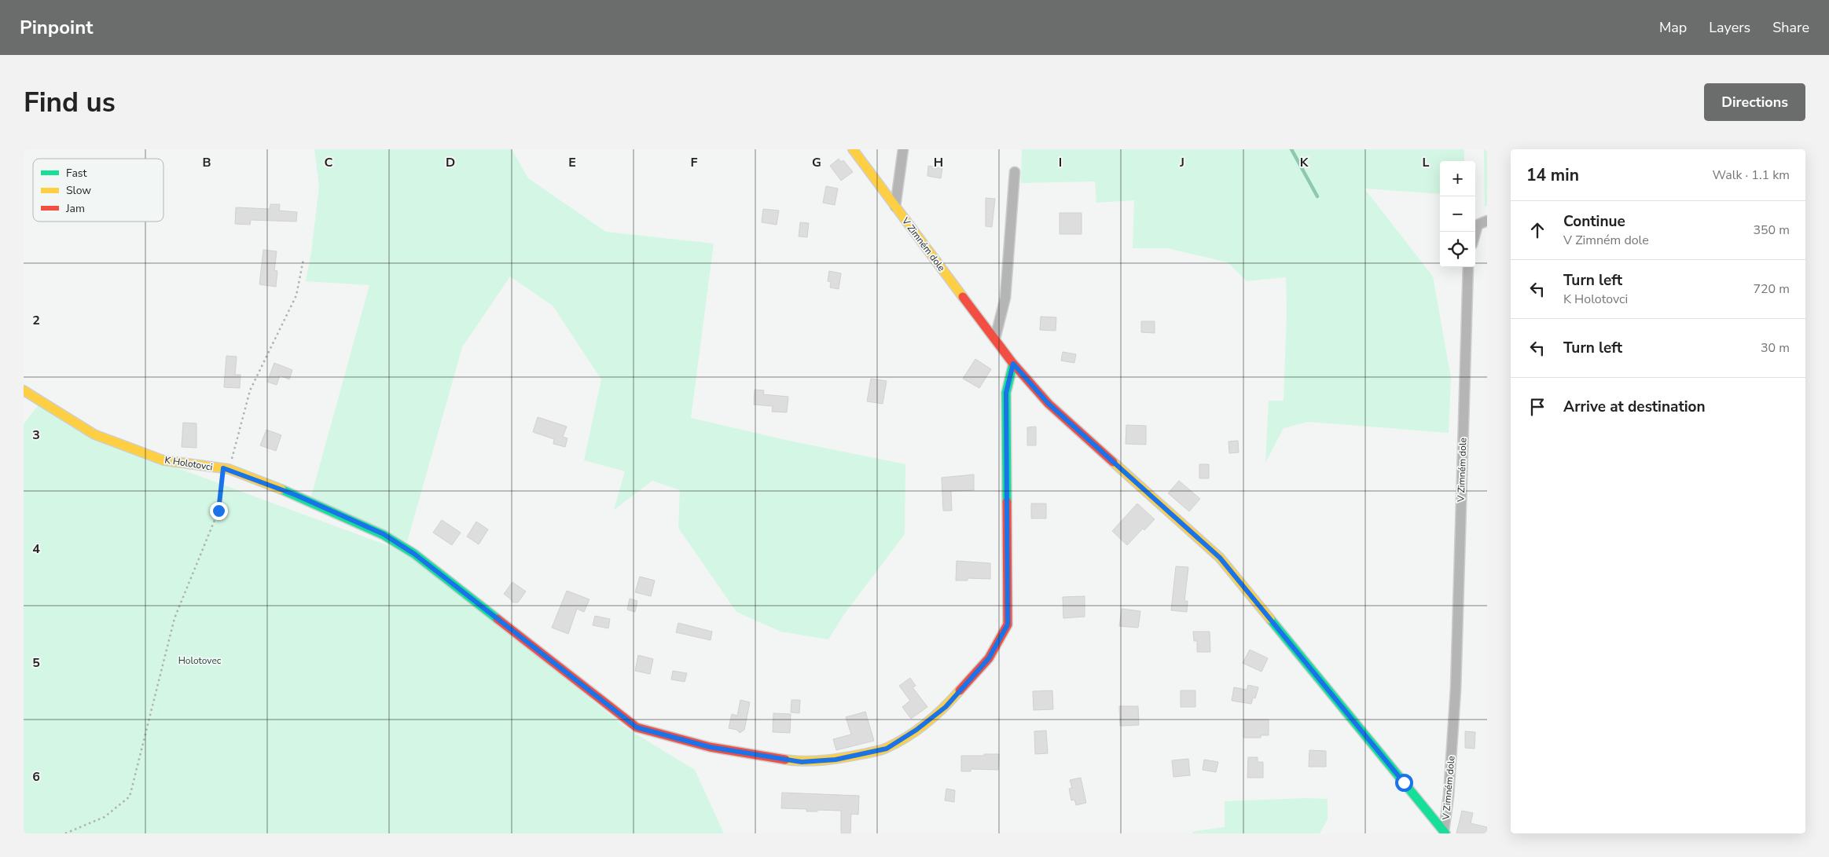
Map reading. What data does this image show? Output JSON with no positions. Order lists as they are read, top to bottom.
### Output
{
  "streets": {
    "street": ["V Zimném dole", "K Holotovci"]
  },
  "crossings": [
    ["V Zimném dole", "K Holotovci"]
  ],
  "parks": ["Holotovec"],
  "legend": ["Fast", "Slow", "Jam"],
  "page": {
    "header": "Pinpoint",
    "nav": ["Map", "Layers", "Share"],
    "buttons": "Directions",
    "title": "Find us",
    "heading": ["14 min", "Walk · 1.1 km"],
    "map_buttons": ["+", "−"],
    "list": [
      ["Continue", "V Zimném dole", "350 m"],
      ["Turn left", "K Holotovci", "720 m"],
      ["Turn left", "30 m"],
      "Arrive at destination"
    ]
  },
  "grid": {
    "columns": [
      "B",
      "C",
      "D",
      "E",
      "F",
      "G",
      "H",
      "I",
      "J",
      "K",
      "L"
    ],
    "rows": [
      "2",
      "3",
      "4",
      "5",
      "6"
    ]
  }
}
